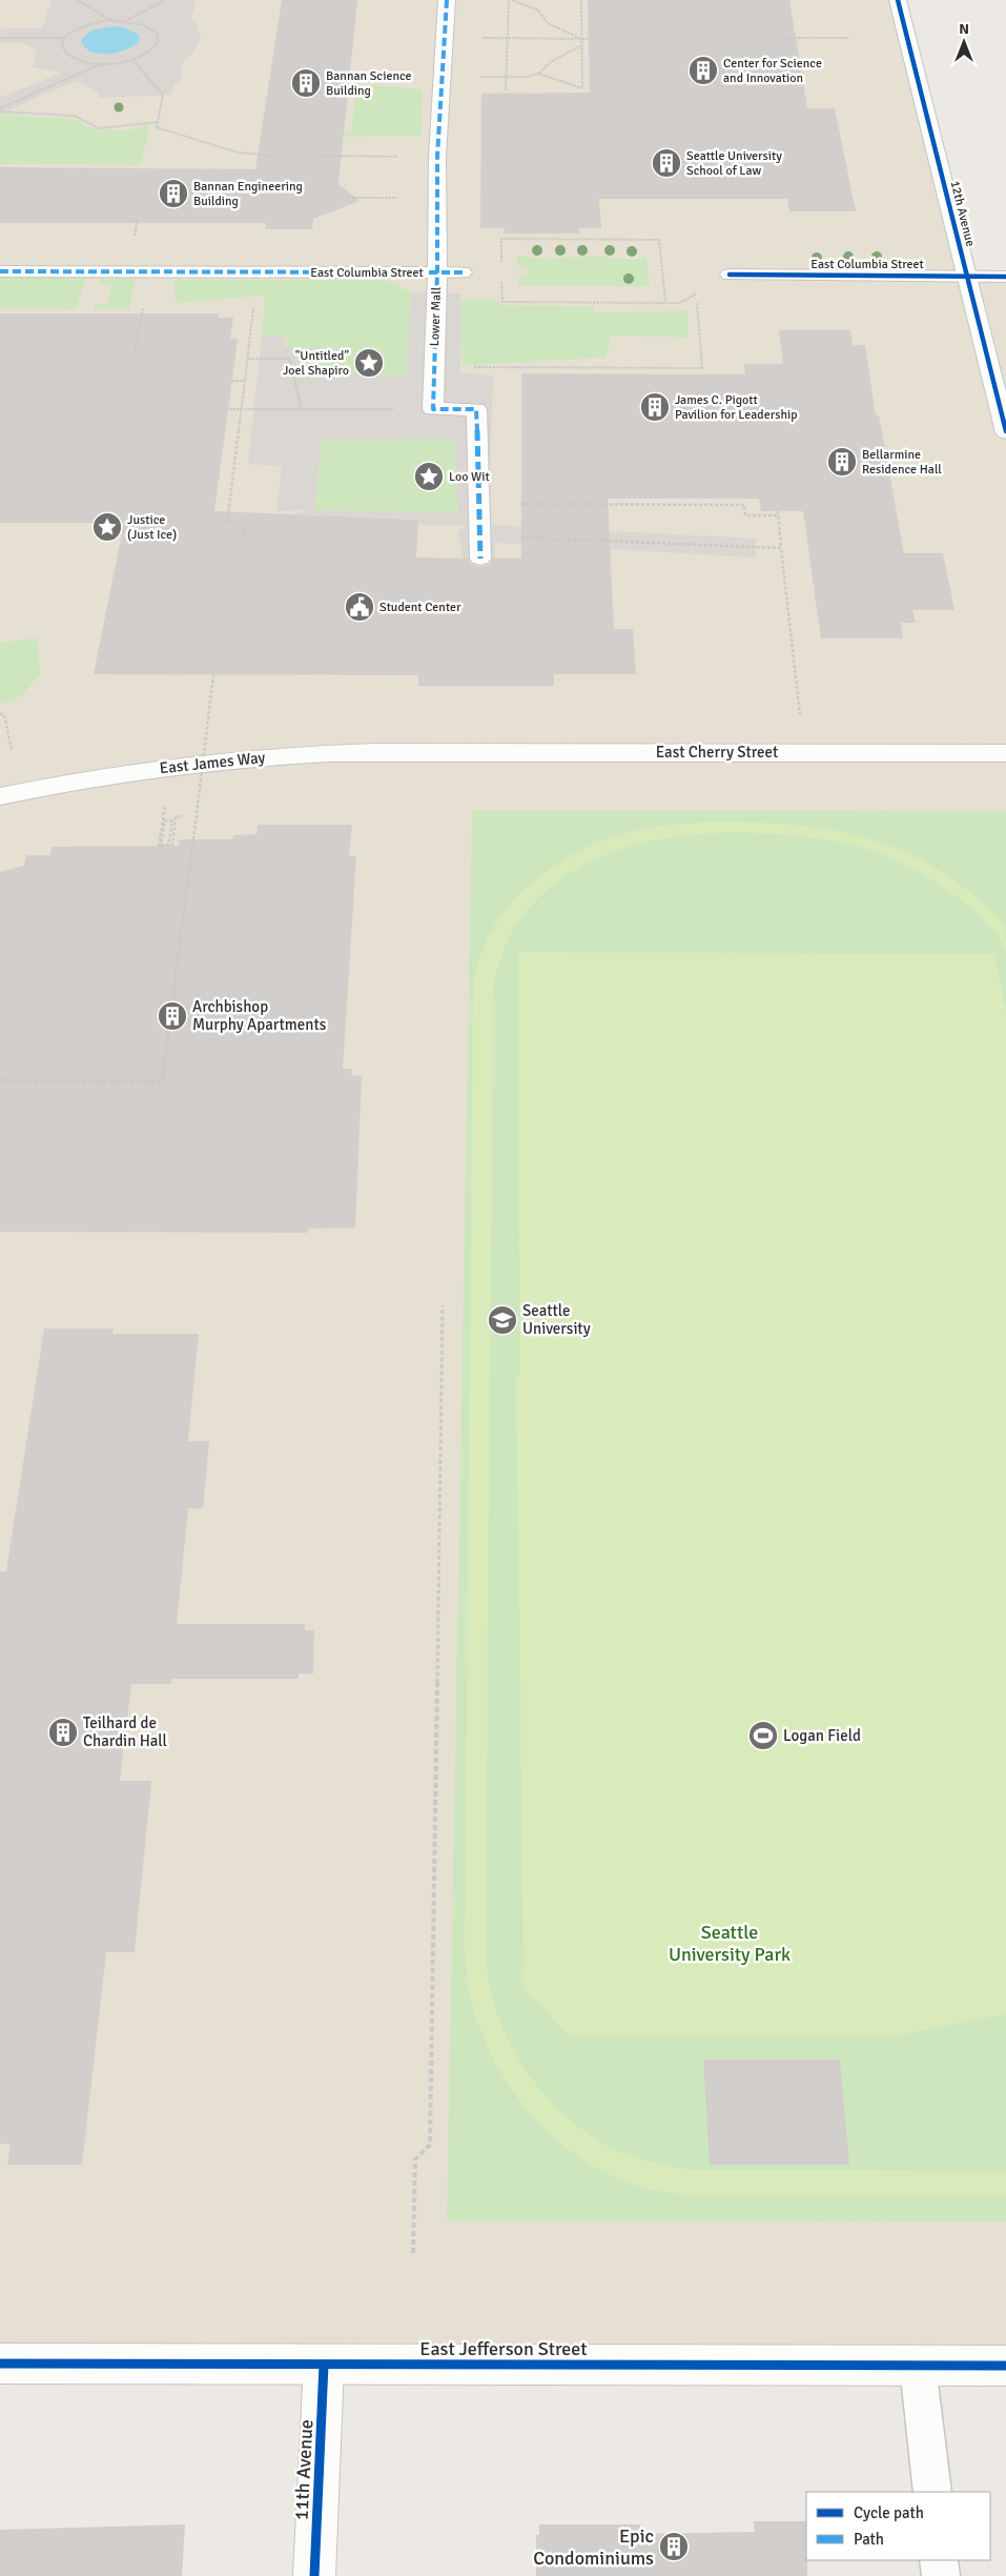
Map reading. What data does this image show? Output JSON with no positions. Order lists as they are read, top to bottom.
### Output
{
  "streets": {
    "street": [
      "12th Avenue",
      "East Columbia Street",
      "Lower Mall",
      "East Cherry Street",
      "East James Way",
      "East Jefferson Street",
      "11th Avenue"
    ]
  },
  "crossings": [
    ["12th Avenue", "East Columbia Street"],
    ["East Columbia Street", "Lower Mall"],
    ["East Cherry Street", "East James Way"],
    ["East Jefferson Street", "11th Avenue"]
  ],
  "parks": ["Seattle University Park"],
  "places": {
    "building": [
      "Center for Science and Innovation",
      "Bannan Science Building",
      "Seattle University School of Law",
      "Bannan Engineering Building",
      "James C. Pigott Pavilion for Leadership",
      "Bellarmine Residence Hall",
      "Archbishop Murphy Apartments",
      "Teilhard de Chardin Hall",
      "Epic Condominiums"
    ],
    "place": ["\"Untitled\" Joel Shapiro", "Loo Wit", "Justice (Just Ice)"],
    "public building": ["Student Center"],
    "school or university": ["Seattle University"],
    "sports": ["Logan Field"]
  },
  "legend": ["Cycle path", "Path"],
  "north": "top"
}
